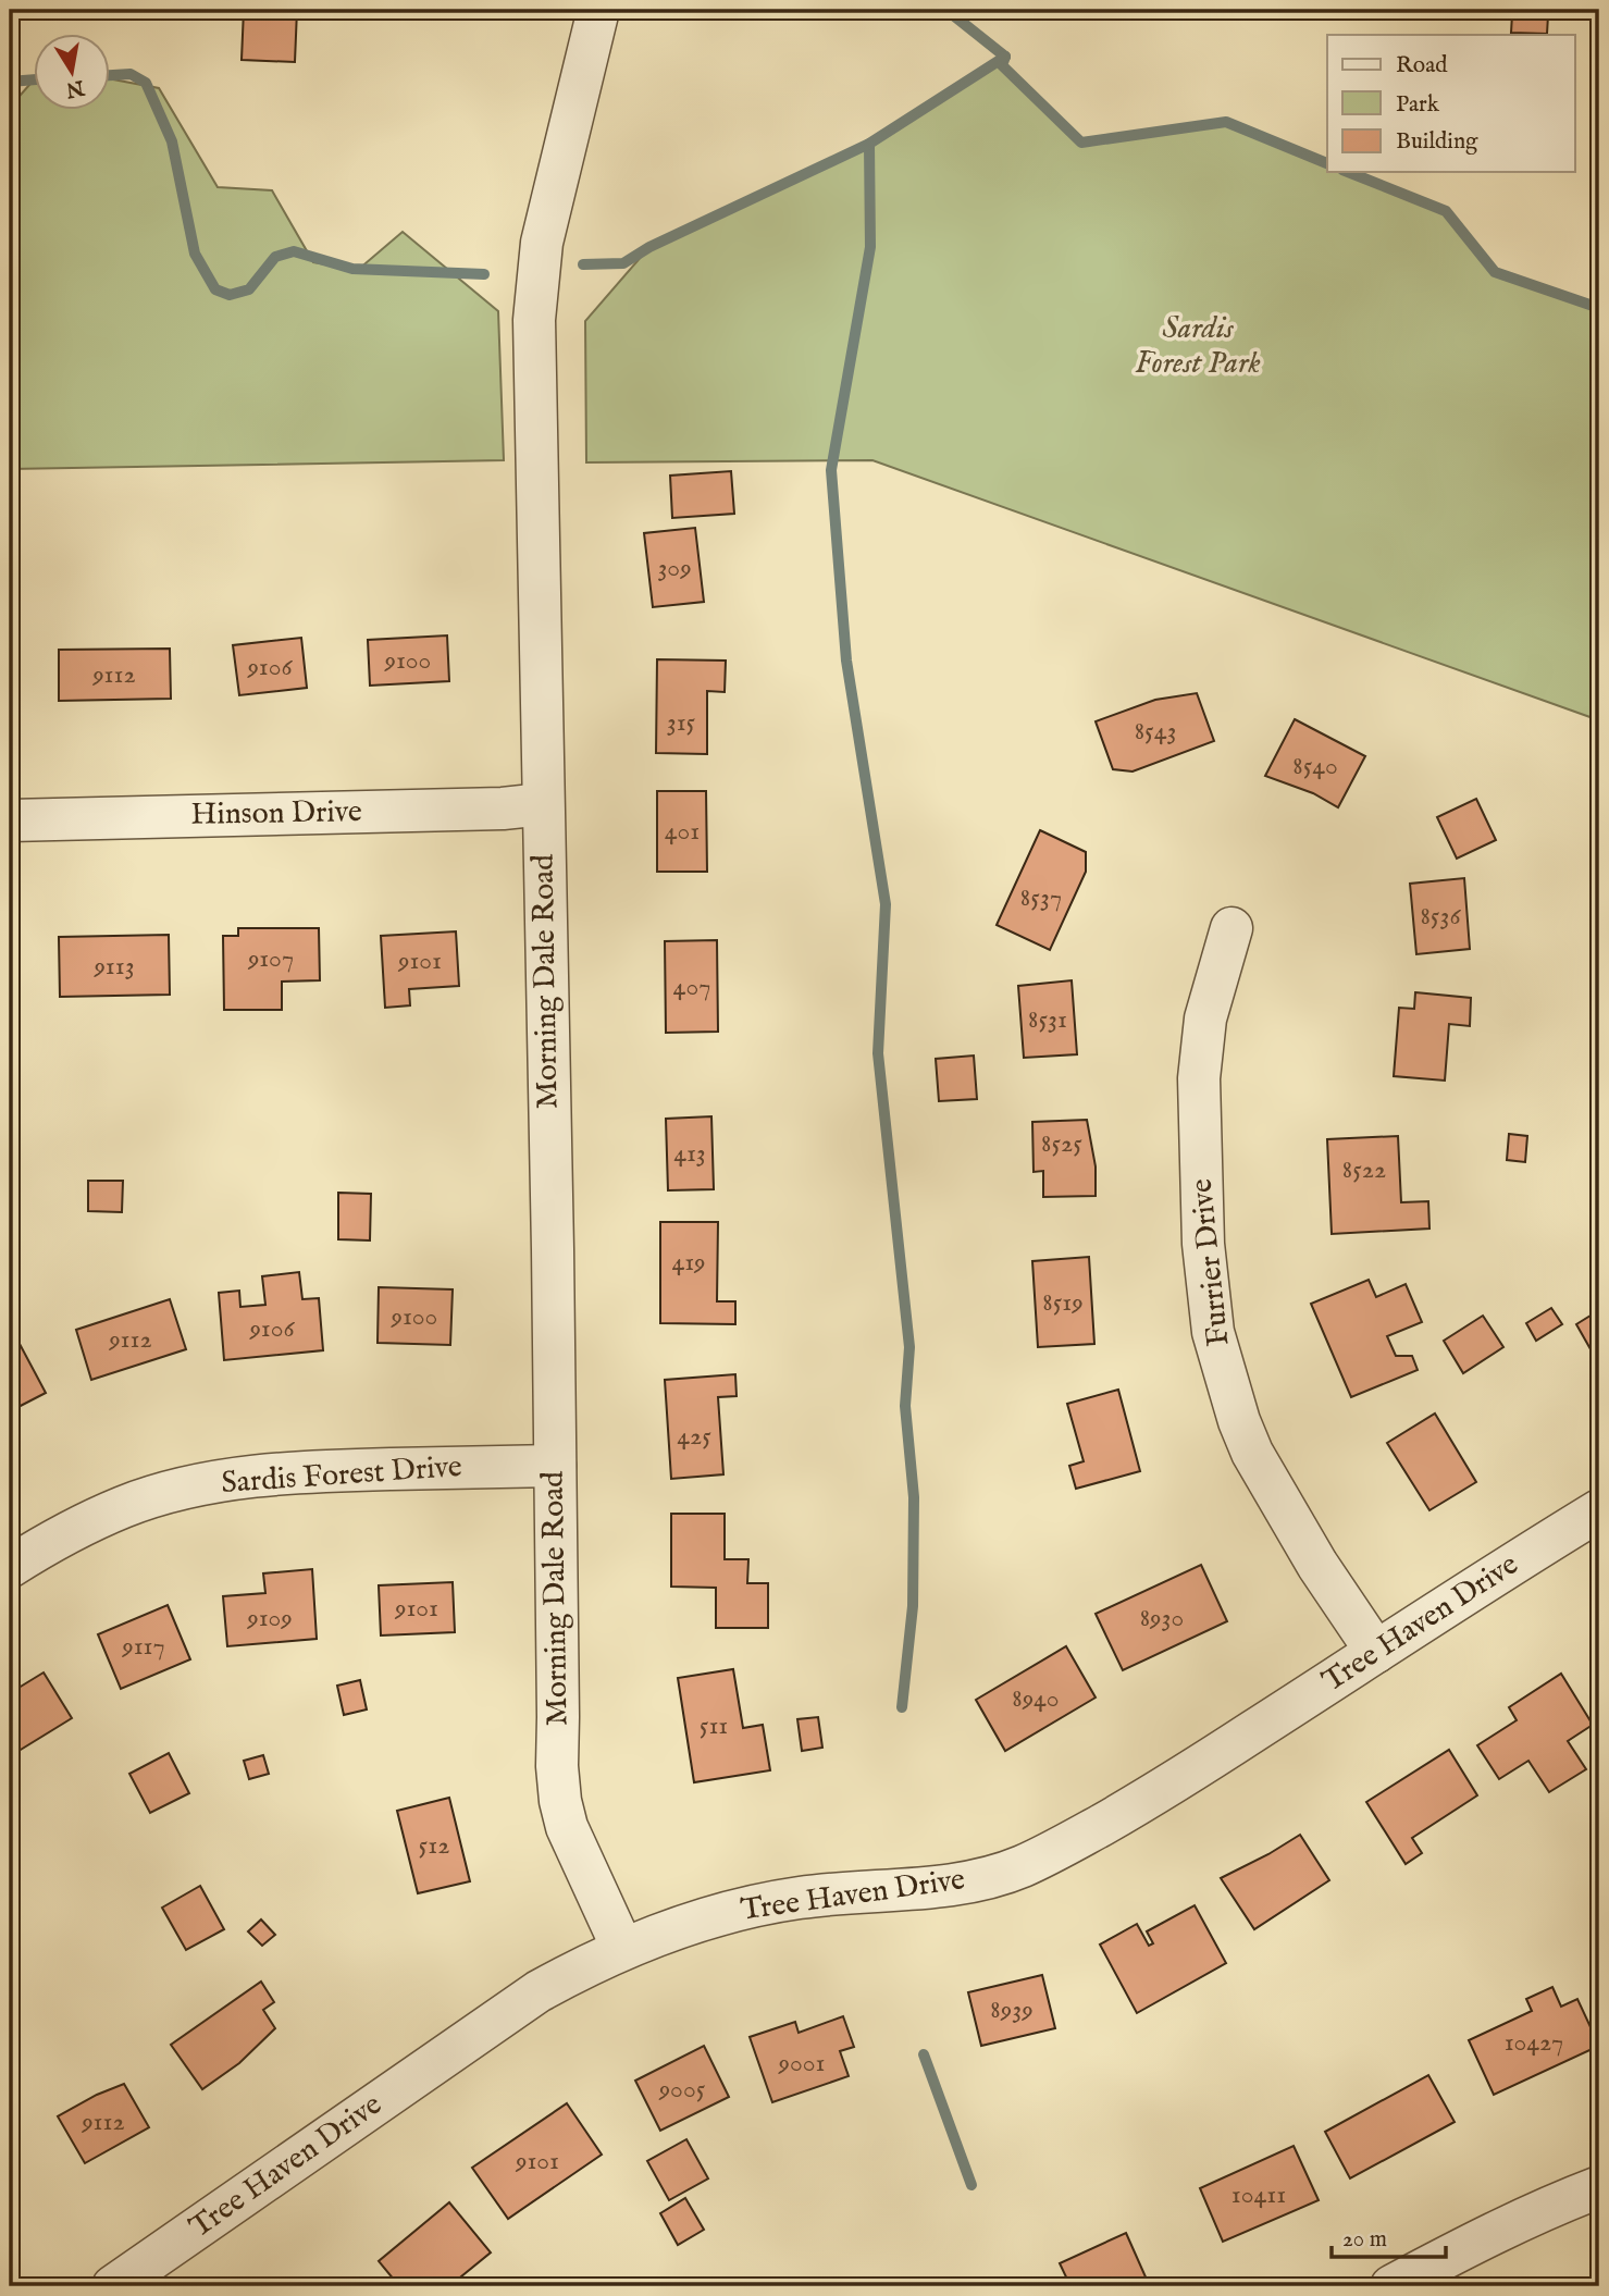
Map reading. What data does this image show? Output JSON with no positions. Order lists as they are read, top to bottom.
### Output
{
  "streets": {
    "street": [
      "Hinson Drive",
      "Morning Dale Road",
      "Furrier Drive",
      "Sardis Forest Drive",
      "Tree Haven Drive"
    ]
  },
  "crossings": [
    ["Hinson Drive", "Morning Dale Road"],
    ["Morning Dale Road", "Sardis Forest Drive"],
    ["Morning Dale Road", "Tree Haven Drive"],
    ["Furrier Drive", "Tree Haven Drive"]
  ],
  "parks": ["Sardis Forest Park"],
  "house_numbers": [
    "309",
    "9100",
    "9106",
    "9112",
    "315",
    "8543",
    "8540",
    "401",
    "8537",
    "8536",
    "9107",
    "9101",
    "9113",
    "407",
    "8531",
    "8525",
    "413",
    "8522",
    "419",
    "8519",
    "9100",
    "9106",
    "9112",
    "425",
    "9101",
    "9109",
    "8930",
    "9117",
    "8940",
    "511",
    "512",
    "8939",
    "10427",
    "9001",
    "9005",
    "9112",
    "9101",
    "10411"
  ],
  "legend": ["Road", "Park", "Building"],
  "scale_bar": "20 m",
  "north": "bottom"
}
